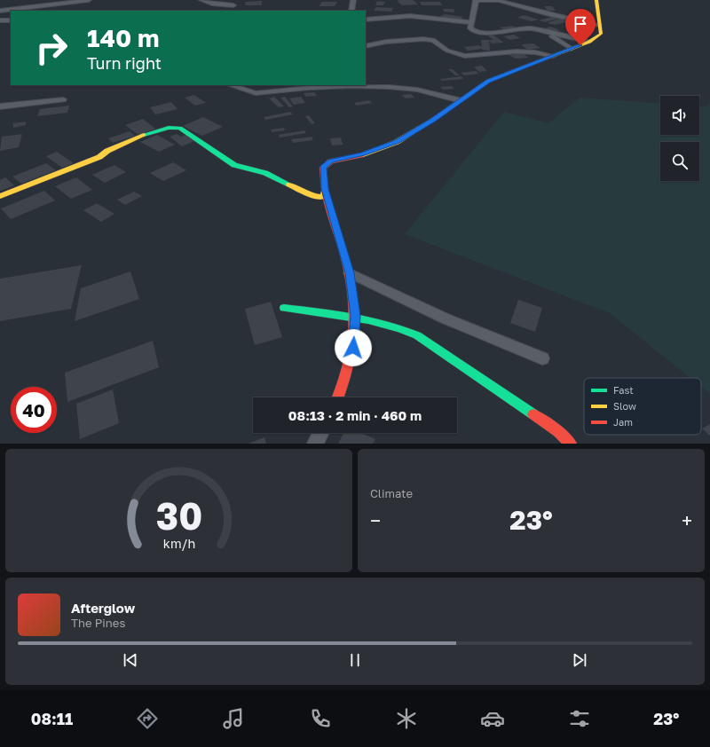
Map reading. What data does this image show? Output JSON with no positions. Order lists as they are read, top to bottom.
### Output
{
  "legend": ["Fast", "Slow", "Jam"],
  "page": {
    "turn": ["140 m", "Turn right"],
    "limit": "40",
    "trip": "08:13 · 2 min · 460 m",
    "tile": "Climate",
    "heat": ["−", "23°", "+"],
    "song": ["Afterglow", "The Pines"],
    "tabs": ["08:11", "23°"],
    "gauge": ["30", "km/h"]
  }
}
